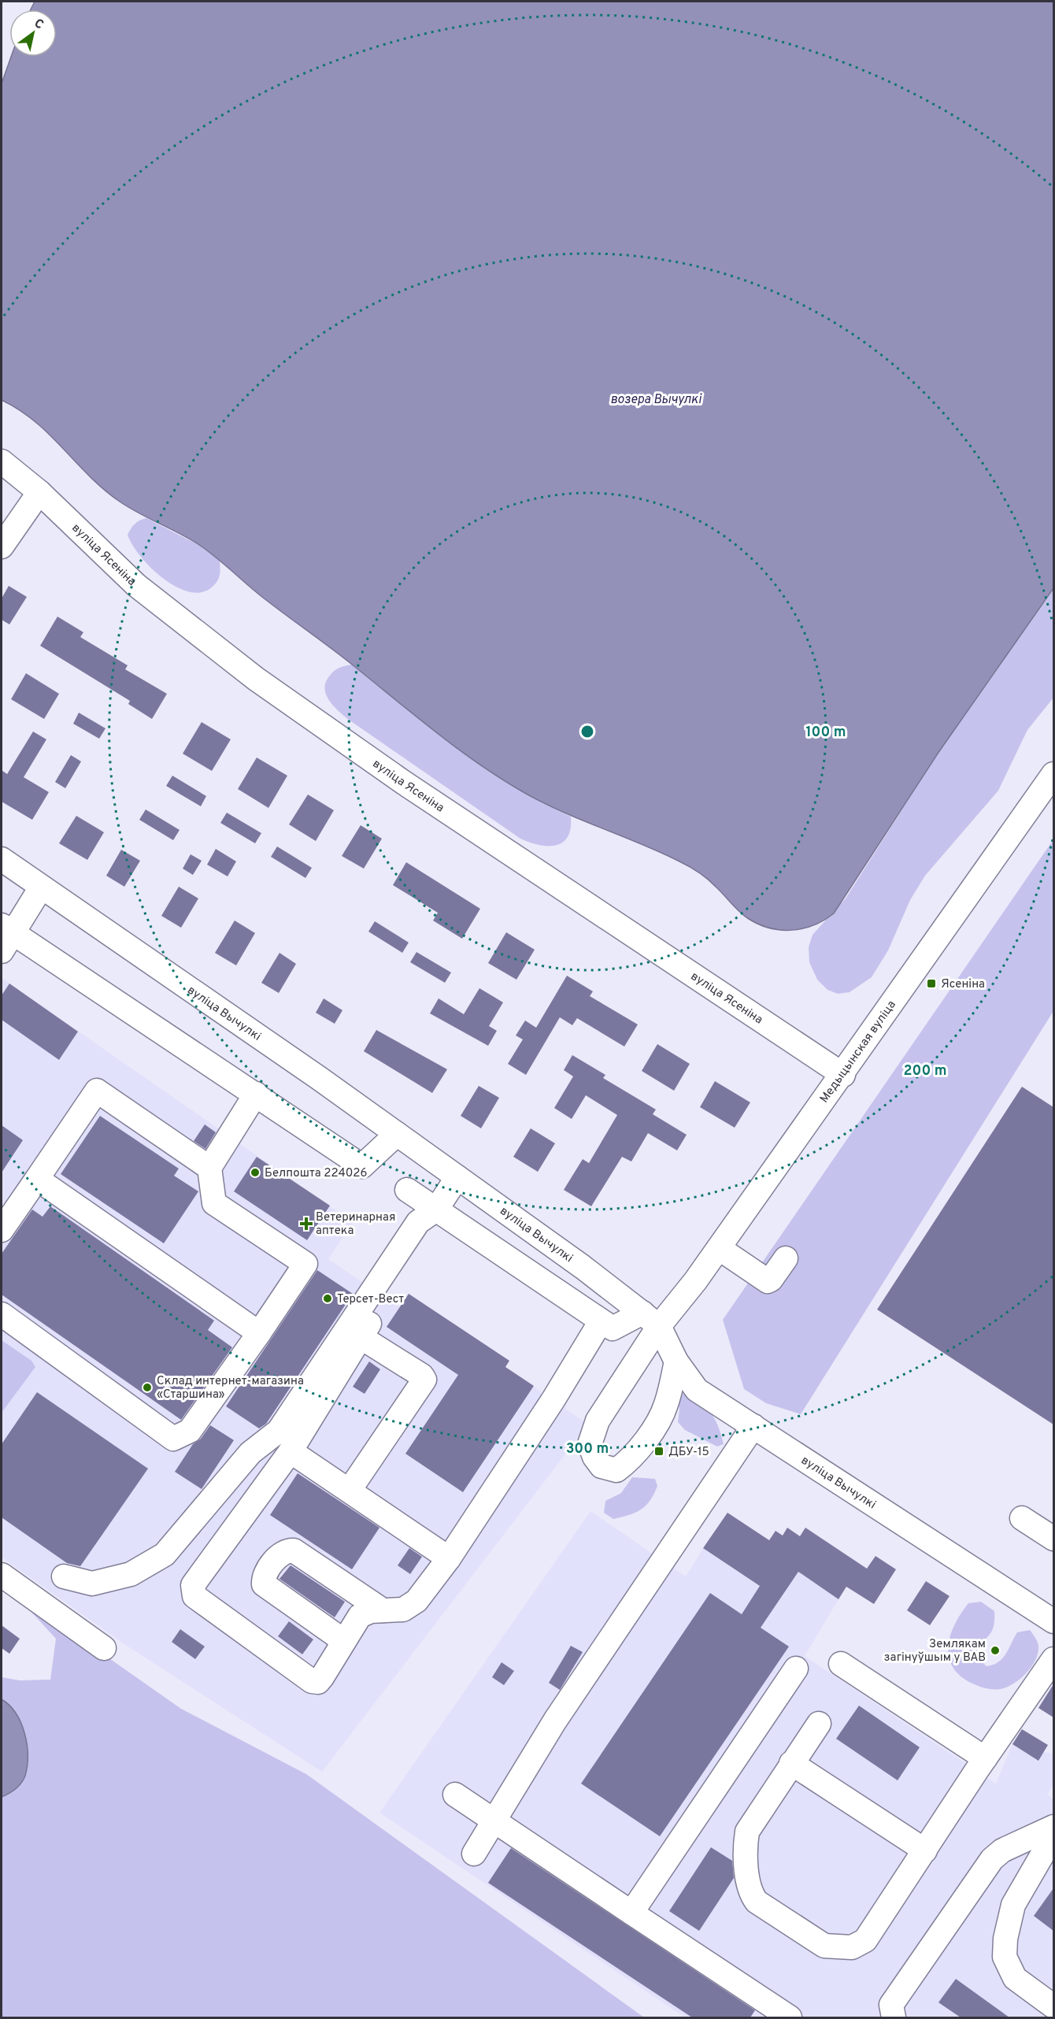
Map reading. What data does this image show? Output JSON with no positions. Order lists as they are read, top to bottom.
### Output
{
  "streets": {
    "street": ["вуліца Ясеніна", "вуліца Вычулкі", "Медыцынская вуліца"]
  },
  "crossings": [
    ["вуліца Ясеніна", "Медыцынская вуліца"],
    ["вуліца Вычулкі", "Медыцынская вуліца"]
  ],
  "water": ["возера Вычулкі"],
  "places": {
    "transit": ["Ясеніна", "ДБУ-15"],
    "other": [
      "Белпошта 224026",
      "Терсет-Вест",
      "Склад интернет-магазина «Старшина»",
      "Землякам загінуўшым у ВАВ"
    ],
    "health": ["Ветеринарная аптека"]
  },
  "north": "top right",
  "rings": ["100 m", "200 m", "300 m"]
}
